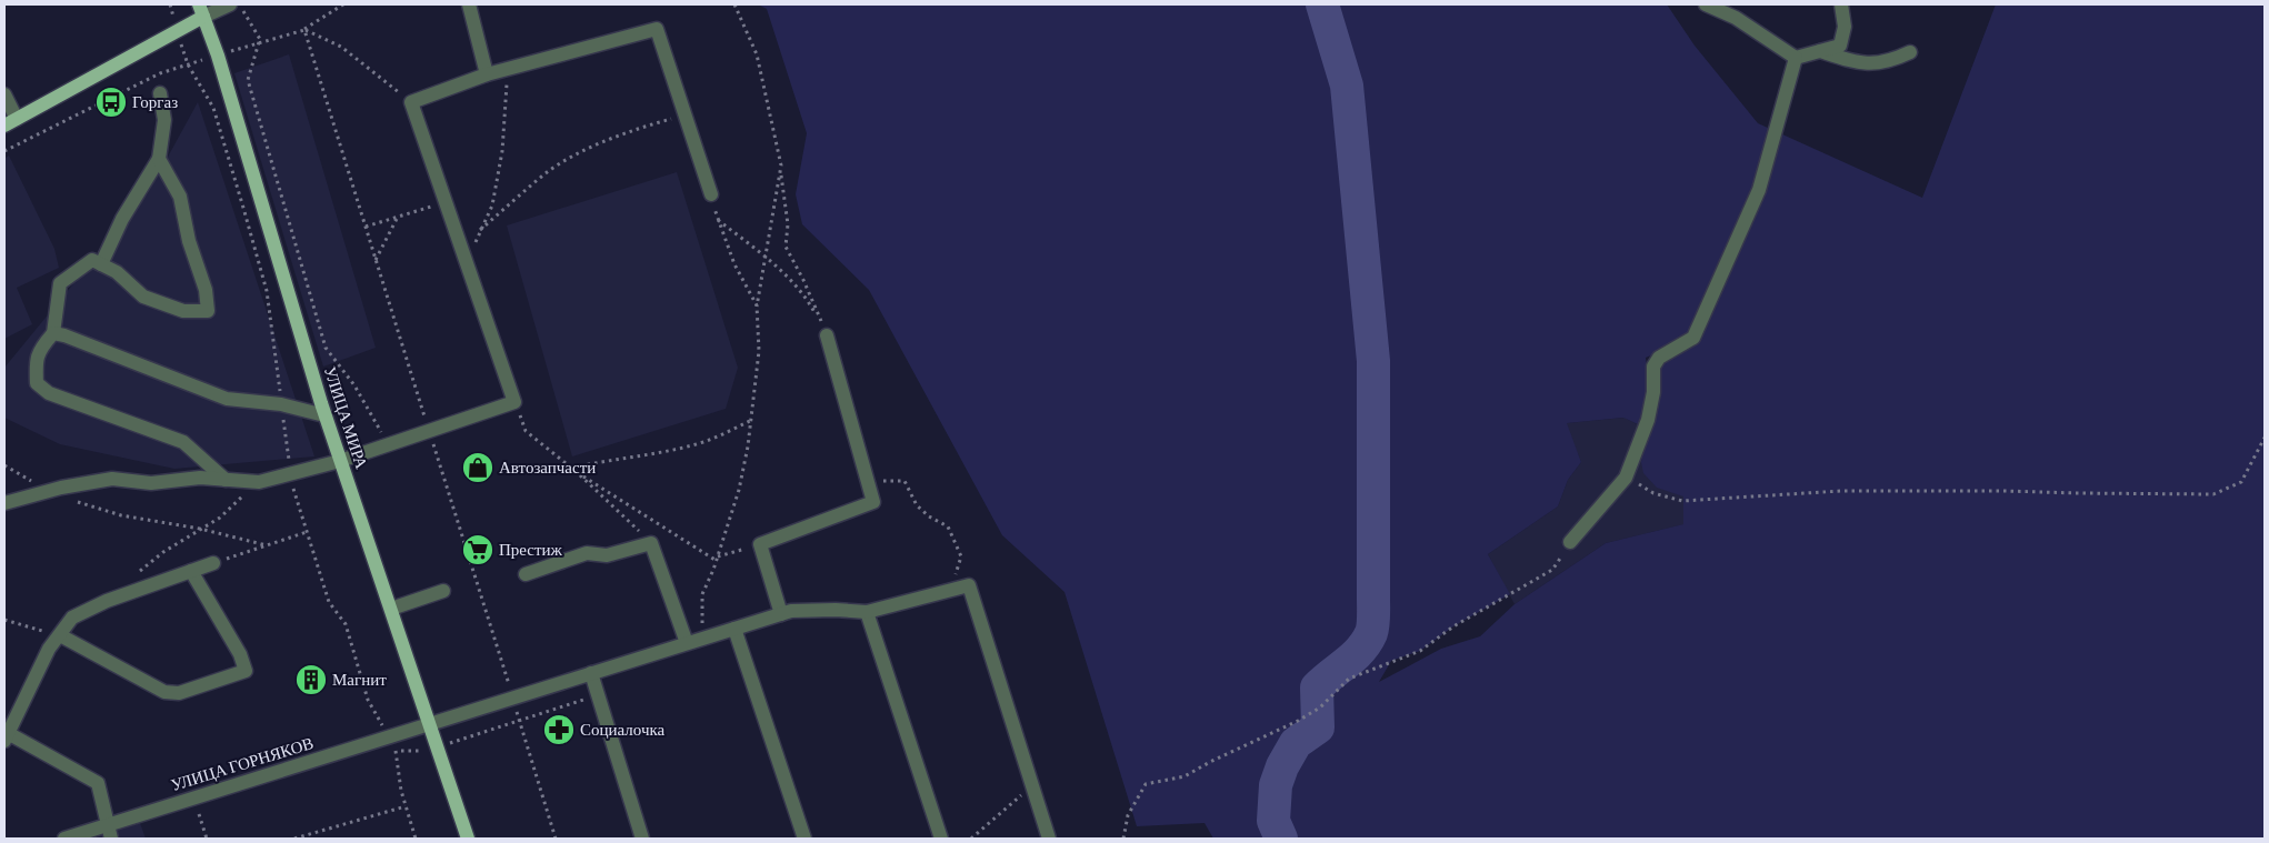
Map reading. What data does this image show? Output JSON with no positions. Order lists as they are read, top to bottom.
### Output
{
  "streets": {
    "main road": ["УЛИЦА МИРА"],
    "street": ["УЛИЦА ГОРНЯКОВ"]
  },
  "crossings": [
    ["УЛИЦА МИРА", "УЛИЦА ГОРНЯКОВ"]
  ],
  "places": {
    "bus stop": ["Горгаз"],
    "shop": ["Автозапчасти"],
    "supermarket": ["Престиж"],
    "building": ["Магнит"],
    "pharmacy": ["Социалочка"]
  }
}
